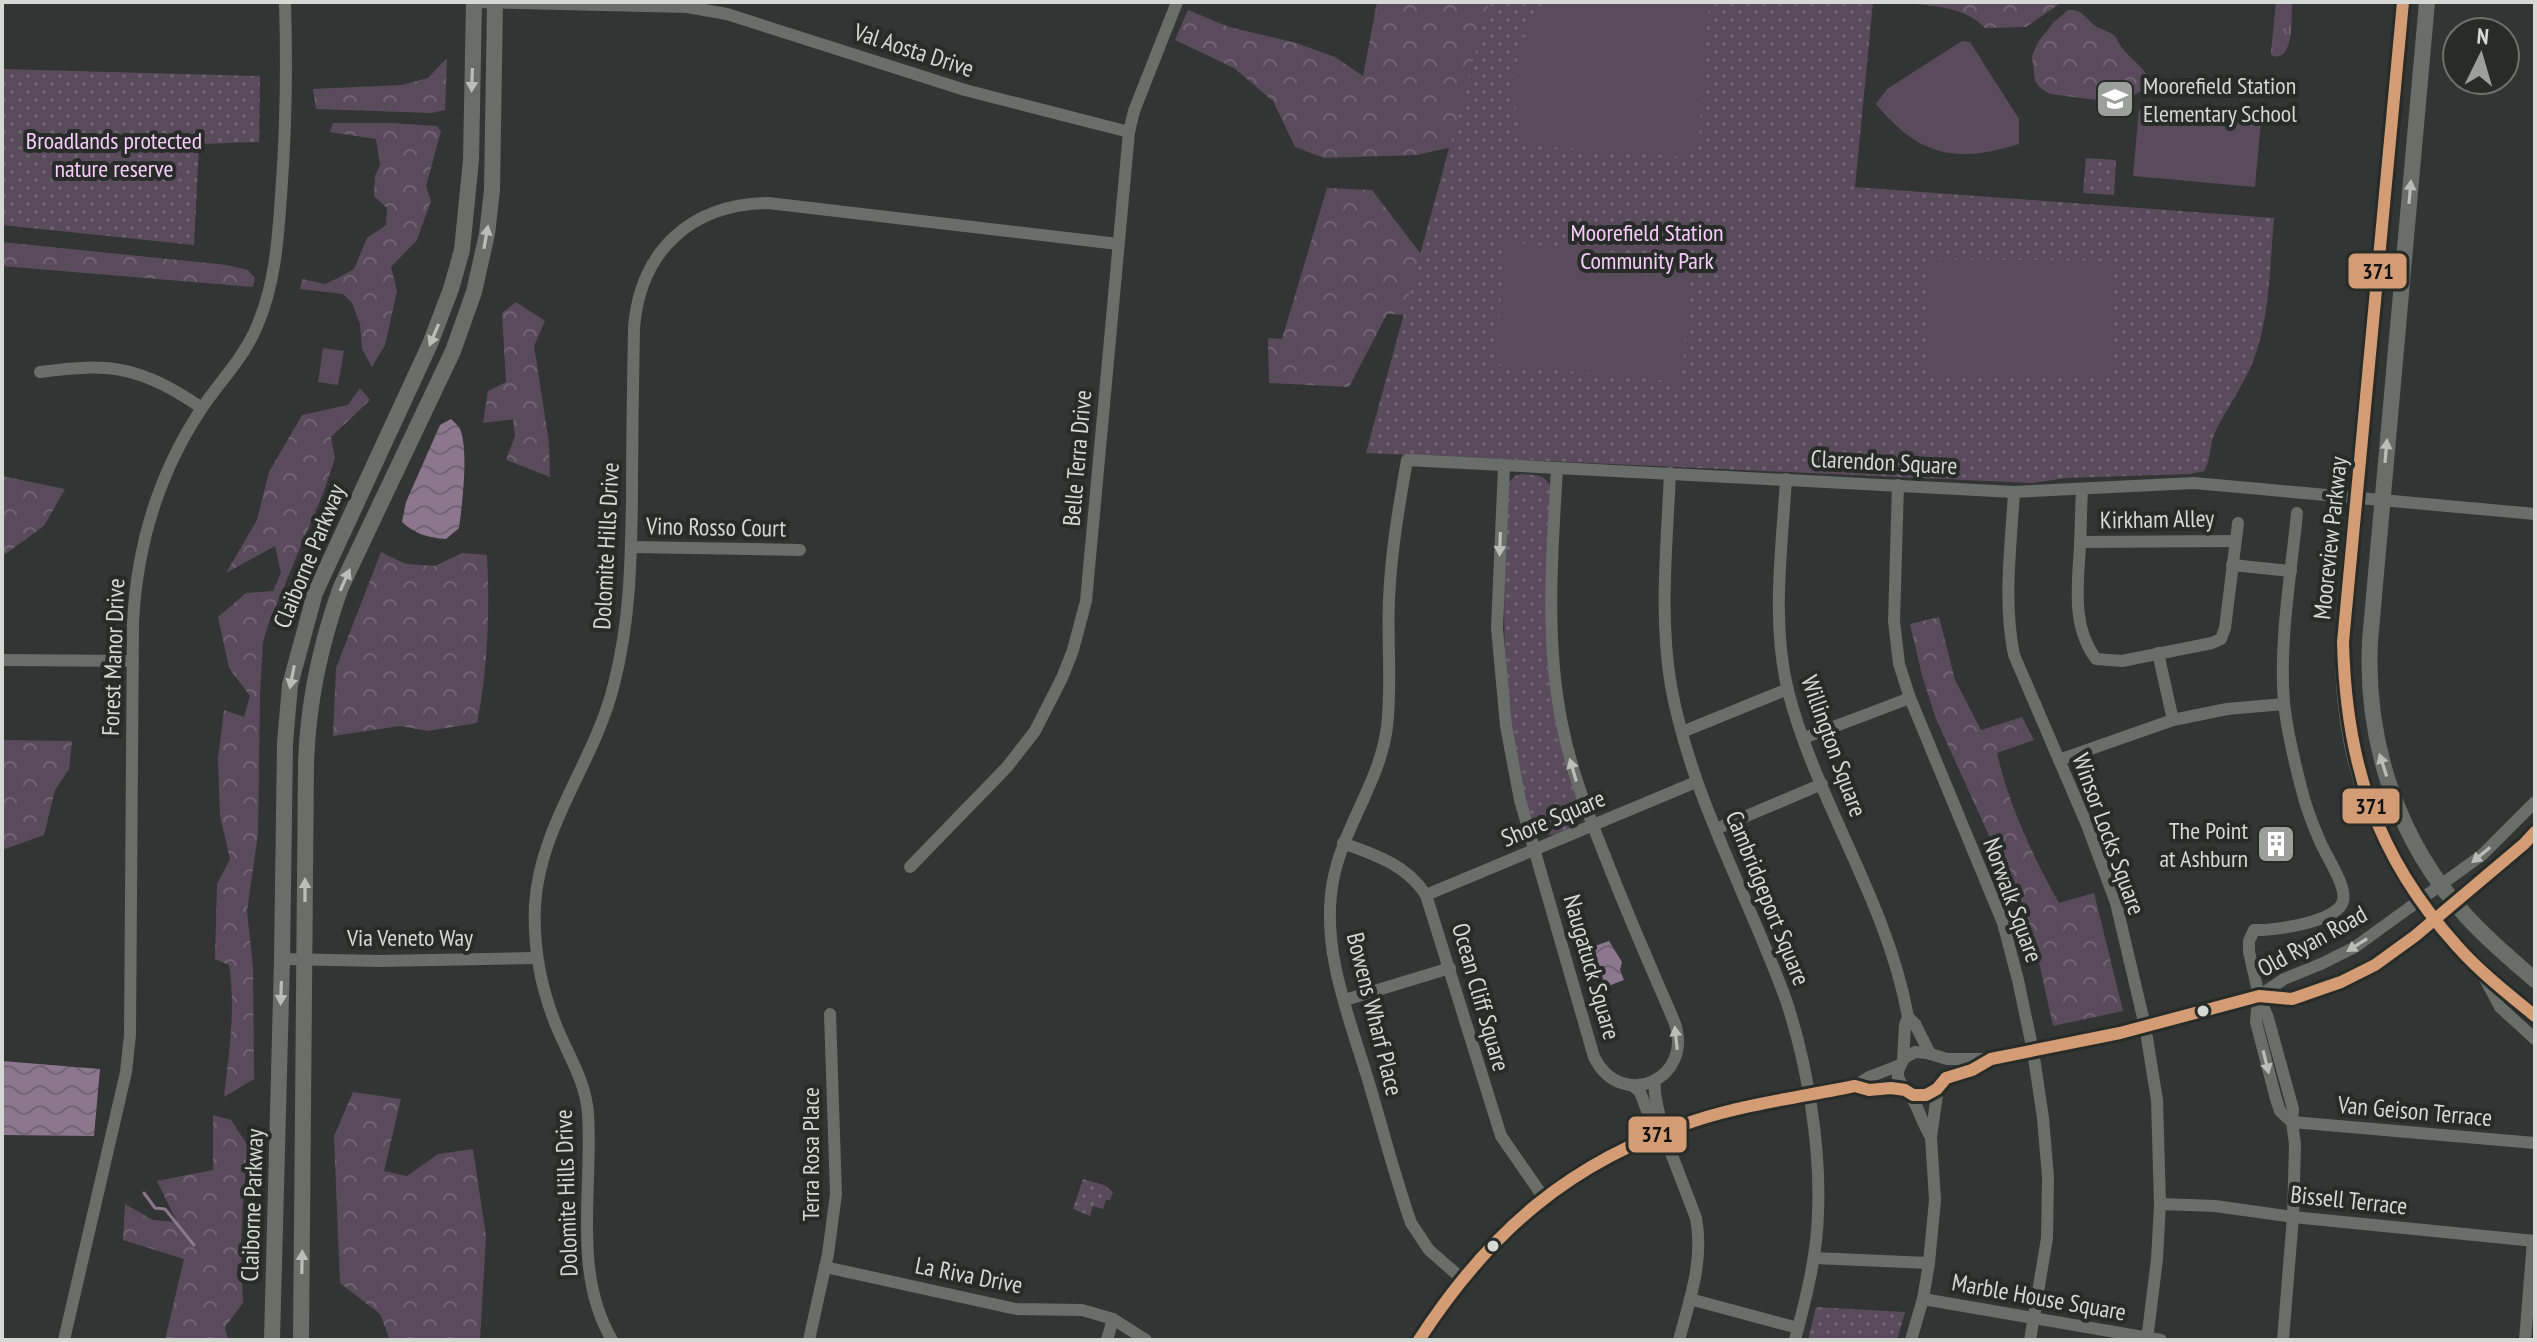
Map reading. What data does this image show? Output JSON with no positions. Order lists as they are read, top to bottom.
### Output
{
  "streets": {
    "main road": ["Mooreview Parkway", "Claiborne Parkway"],
    "street": [
      "Val Aosta Drive",
      "Belle Terra Drive",
      "Clarendon Square",
      "Kirkham Alley",
      "Vino Rosso Court",
      "Dolomite Hills Drive",
      "Forest Manor Drive",
      "Willington Square",
      "Shore Square",
      "Winsor Locks Square",
      "Cambridgeport Square",
      "Norwalk Square",
      "Via Veneto Way",
      "Old Ryan Road",
      "Naugatuck Square",
      "Ocean Cliff Square",
      "Bowens Wharf Place",
      "Van Geison Terrace",
      "Terra Rosa Place",
      "Bissell Terrace",
      "La Riva Drive",
      "Marble House Square"
    ]
  },
  "crossings": [
    ["Val Aosta Drive", "Belle Terra Drive"],
    ["Val Aosta Drive", "Claiborne Parkway"],
    ["Belle Terra Drive", "Dolomite Hills Drive"],
    ["Clarendon Square", "Mooreview Parkway"],
    ["Clarendon Square", "Willington Square"],
    ["Clarendon Square", "Winsor Locks Square"],
    ["Clarendon Square", "Cambridgeport Square"],
    ["Clarendon Square", "Norwalk Square"],
    ["Clarendon Square", "Naugatuck Square"],
    ["Clarendon Square", "Bowens Wharf Place"],
    ["Vino Rosso Court", "Dolomite Hills Drive"],
    ["Mooreview Parkway", "Old Ryan Road"],
    ["Dolomite Hills Drive", "Via Veneto Way"],
    ["Claiborne Parkway", "Via Veneto Way"],
    ["Willington Square", "Old Ryan Road"],
    ["Shore Square", "Cambridgeport Square"],
    ["Shore Square", "Naugatuck Square"],
    ["Shore Square", "Ocean Cliff Square"],
    ["Winsor Locks Square", "Old Ryan Road"],
    ["Winsor Locks Square", "Bissell Terrace"],
    ["Winsor Locks Square", "Marble House Square"],
    ["Cambridgeport Square", "Old Ryan Road"],
    ["Norwalk Square", "Old Ryan Road"],
    ["Norwalk Square", "Marble House Square"],
    ["Old Ryan Road", "Ocean Cliff Square"],
    ["Old Ryan Road", "Bowens Wharf Place"],
    ["Ocean Cliff Square", "Bowens Wharf Place"],
    ["Terra Rosa Place", "La Riva Drive"]
  ],
  "parks": ["Broadlands protected nature reserve", "Moorefield Station Community Park"],
  "places": {
    "school or university": ["Moorefield Station Elementary School"],
    "building": ["The Point at Ashburn"]
  },
  "lines": ["transit line 371"],
  "north": "top"
}
